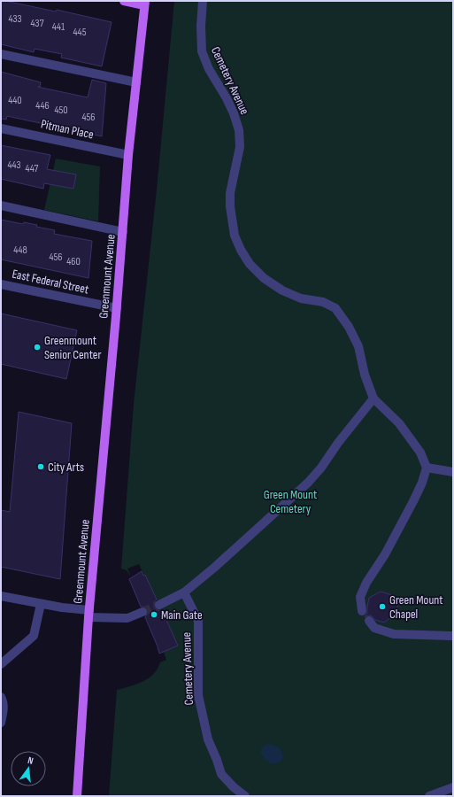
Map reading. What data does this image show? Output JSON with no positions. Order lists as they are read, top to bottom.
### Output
{
  "streets": {
    "main road": ["Greenmount Avenue"],
    "street": ["Cemetery Avenue", "Pitman Place", "East Federal Street"]
  },
  "crossings": [
    ["Pitman Place", "Greenmount Avenue"],
    ["Greenmount Avenue", "East Federal Street"]
  ],
  "parks": ["Green Mount Cemetery"],
  "places": [
    "Greenmount Senior Center",
    "City Arts",
    "Green Mount Chapel",
    "Main Gate"
  ],
  "house_numbers": [
    "433",
    "437",
    "441",
    "445",
    "440",
    "446",
    "450",
    "456",
    "443",
    "447",
    "448",
    "456",
    "460"
  ],
  "north": "top"
}
